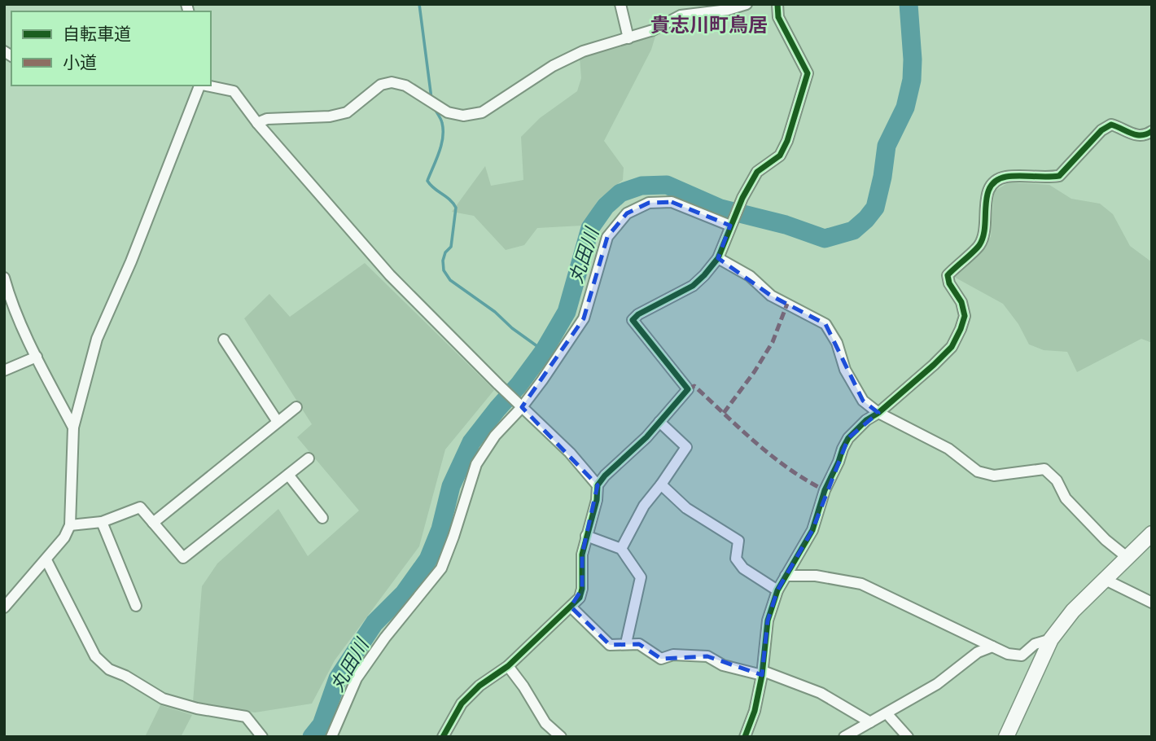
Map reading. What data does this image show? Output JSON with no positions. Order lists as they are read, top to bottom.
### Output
{
  "districts": ["貴志川町鳥居"],
  "water": ["丸田川"],
  "legend": ["自転車道", "小道"]
}
